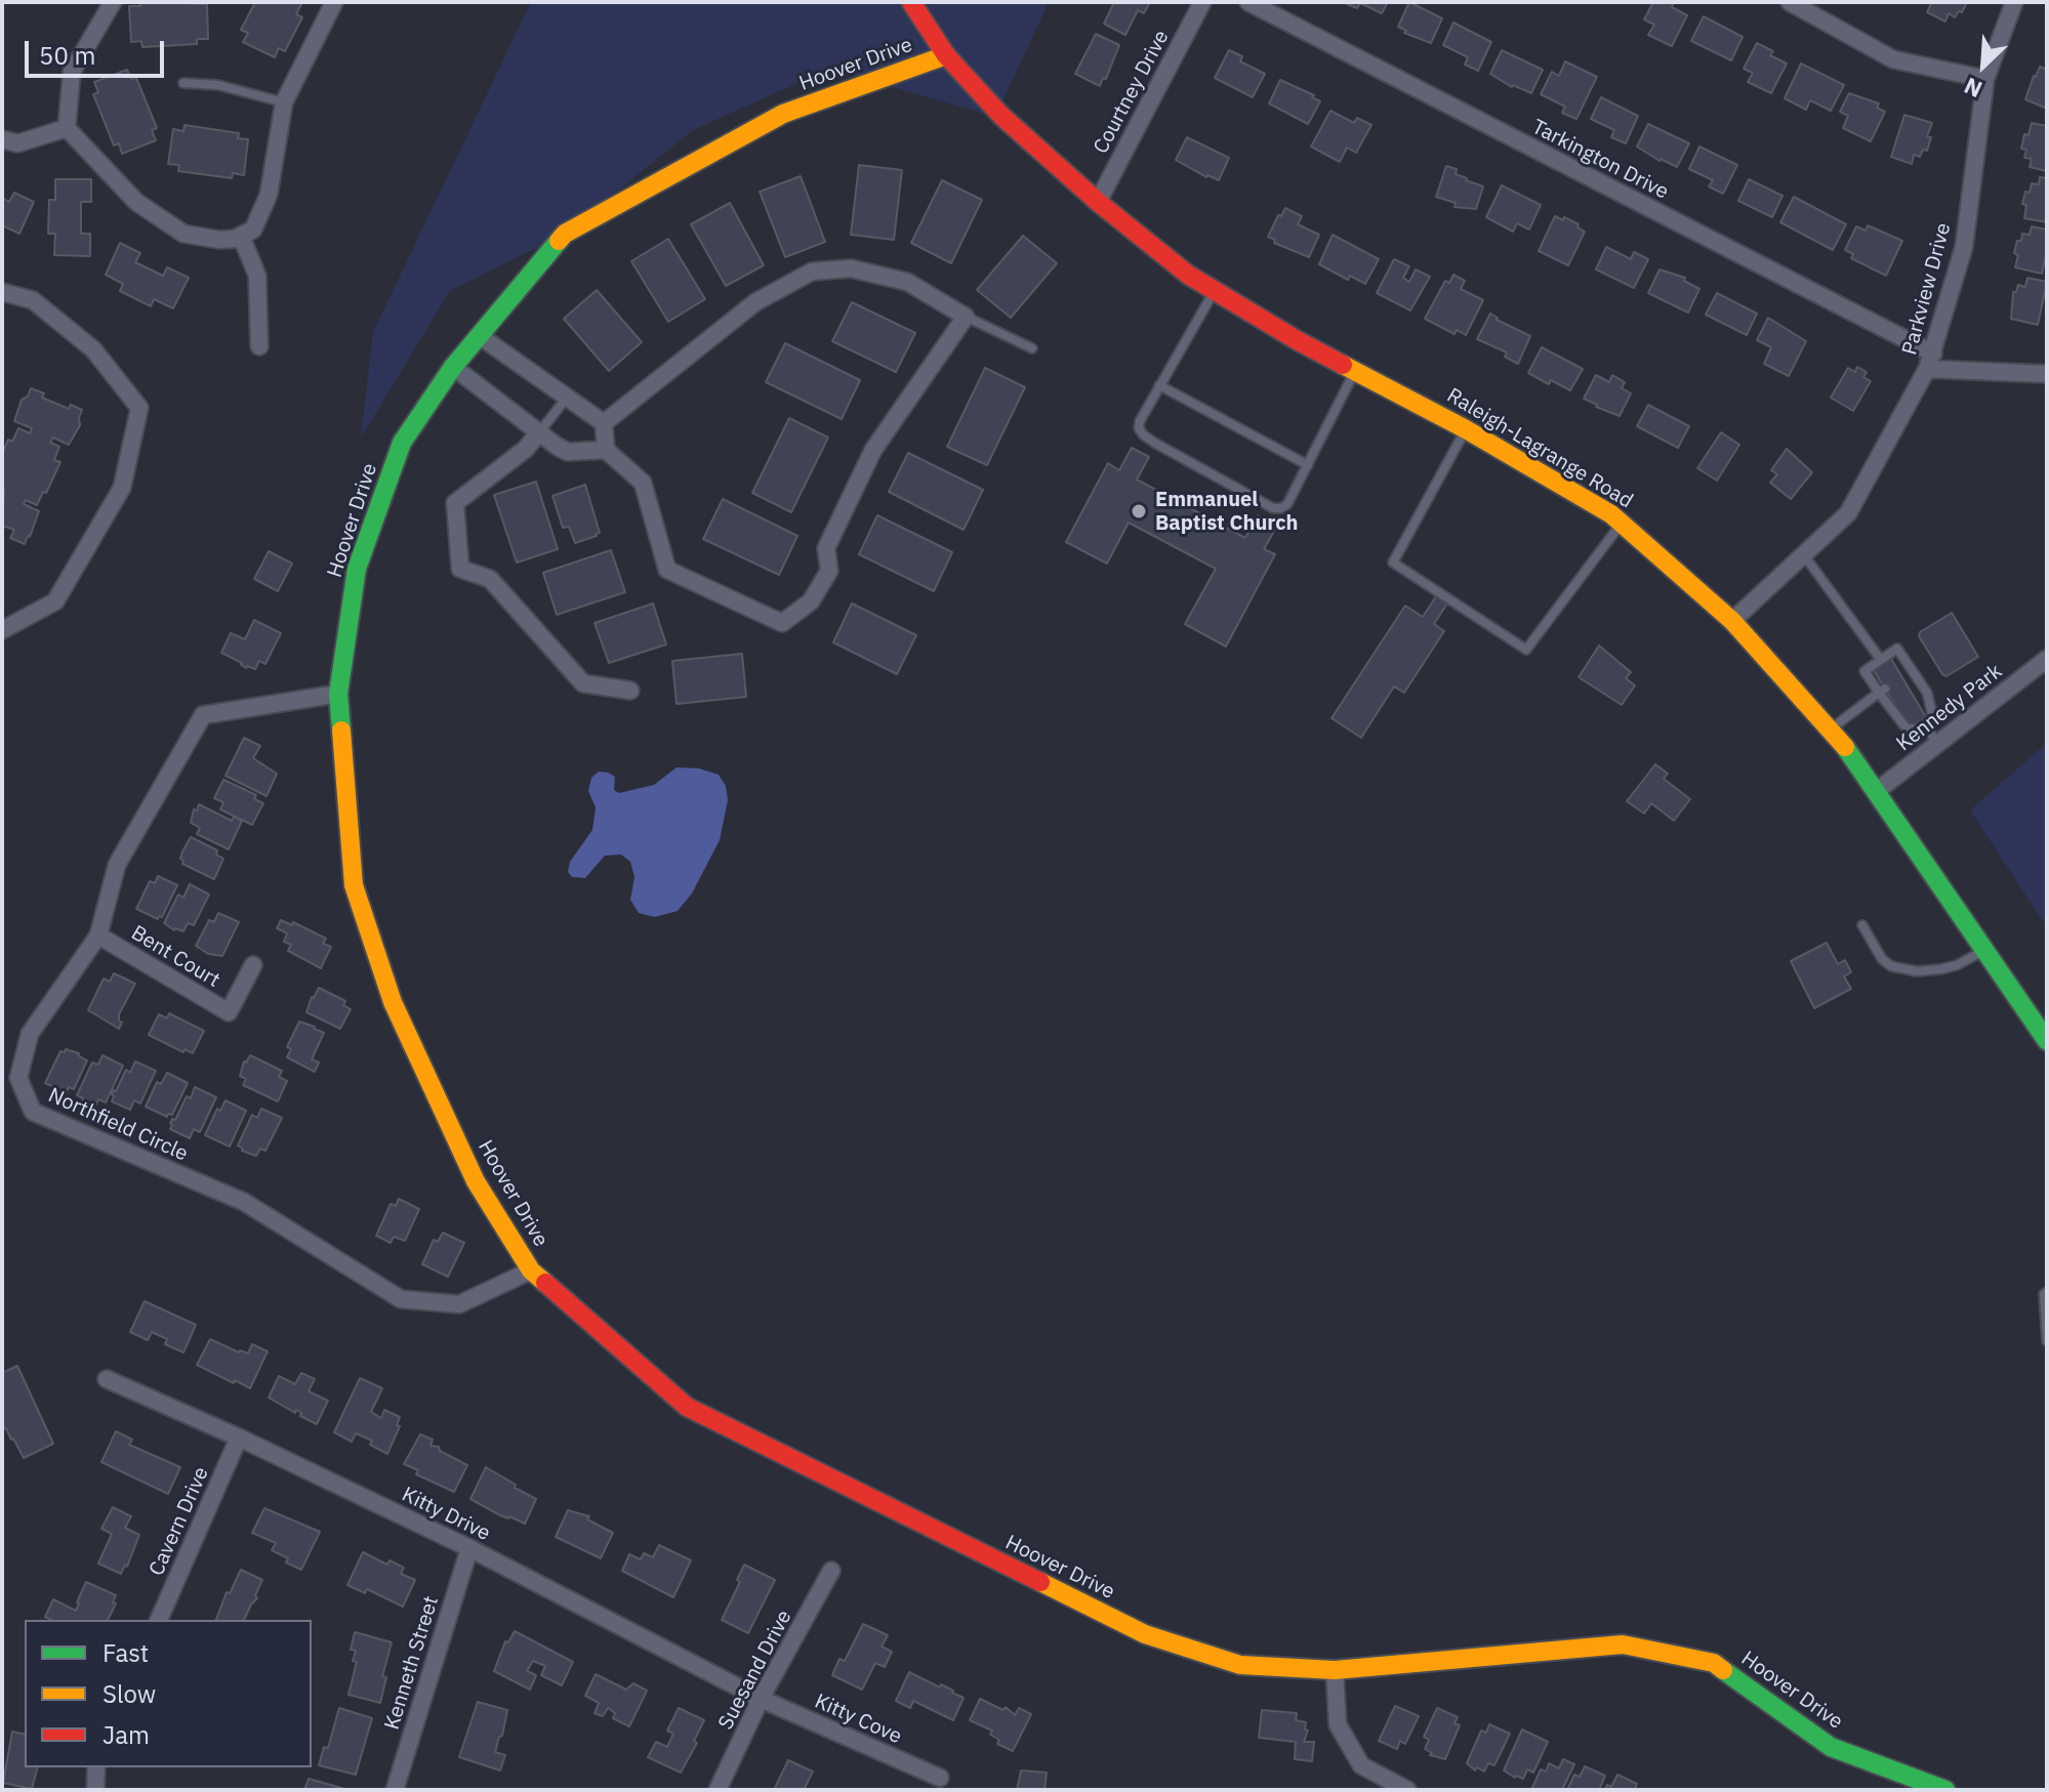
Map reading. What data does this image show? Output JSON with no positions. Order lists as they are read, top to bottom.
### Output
{
  "streets": {
    "street": [
      "Hoover Drive",
      "Courtney Drive",
      "Tarkington Drive",
      "Parkview Drive",
      "Raleigh-Lagrange Road",
      "Kennedy Park",
      "Bent Court",
      "Northfield Circle",
      "Kitty Drive",
      "Cavern Drive",
      "Kenneth Street",
      "Suesand Drive",
      "Kitty Cove"
    ]
  },
  "crossings": [
    ["Hoover Drive", "Raleigh-Lagrange Road"],
    ["Hoover Drive", "Northfield Circle"],
    ["Courtney Drive", "Raleigh-Lagrange Road"],
    ["Tarkington Drive", "Parkview Drive"],
    ["Parkview Drive", "Raleigh-Lagrange Road"],
    ["Raleigh-Lagrange Road", "Kennedy Park"],
    ["Bent Court", "Northfield Circle"],
    ["Kitty Drive", "Cavern Drive"],
    ["Kitty Drive", "Kenneth Street"],
    ["Kitty Drive", "Suesand Drive"],
    ["Kitty Drive", "Kitty Cove"],
    ["Suesand Drive", "Kitty Cove"]
  ],
  "places": ["Emmanuel Baptist Church"],
  "legend": ["Fast", "Slow", "Jam"],
  "scale_bar": "50 m",
  "north": "bottom left"
}
